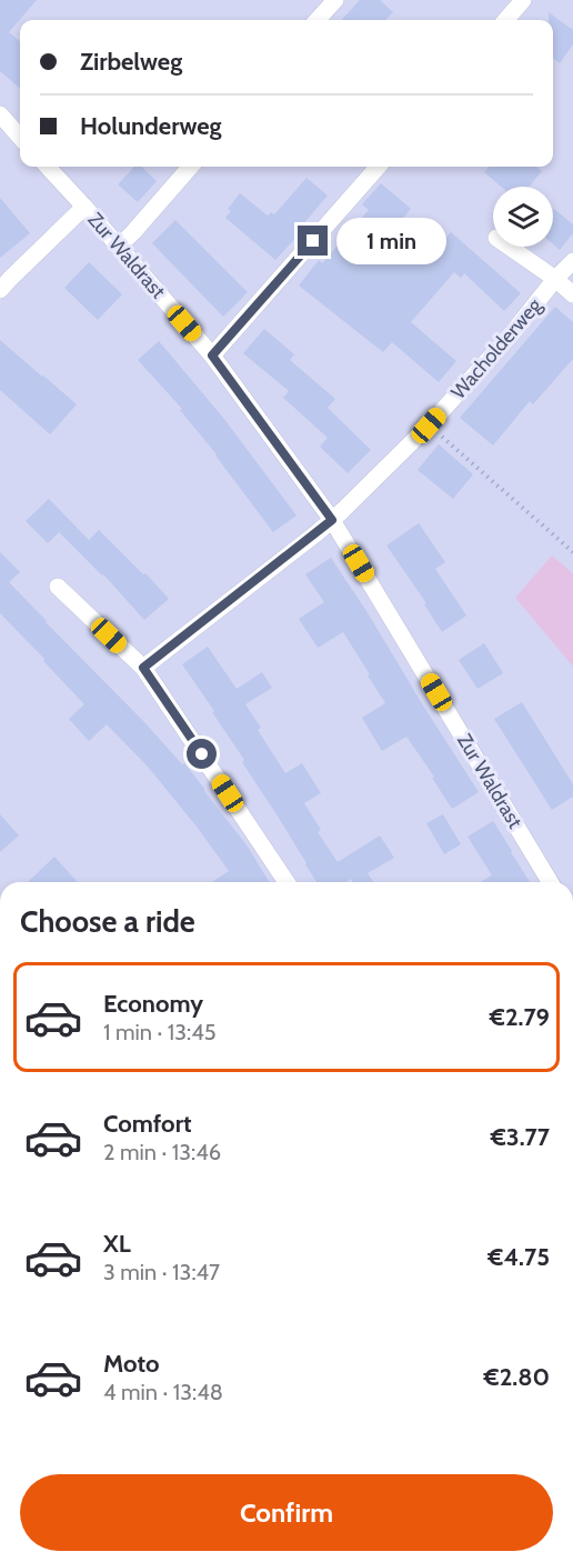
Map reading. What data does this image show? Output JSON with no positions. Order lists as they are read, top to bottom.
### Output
{
  "streets": {
    "street": ["Zur Waldrast", "Wacholderweg"]
  },
  "crossings": [
    ["Zur Waldrast", "Wacholderweg"]
  ],
  "page": {
    "banner": ["Zirbelweg", "Holunderweg"],
    "bubble": "1 min",
    "heading": "Choose a ride",
    "list": [
      {
        "name": "Economy",
        "note": "1 min · 13:45",
        "value": "€2.79"
      },
      {
        "name": "Comfort",
        "note": "2 min · 13:46",
        "value": "€3.77"
      },
      {
        "name": "XL",
        "note": "3 min · 13:47",
        "value": "€4.75"
      },
      {
        "name": "Moto",
        "note": "4 min · 13:48",
        "value": "€2.80"
      }
    ],
    "buttons": "Confirm"
  }
}
